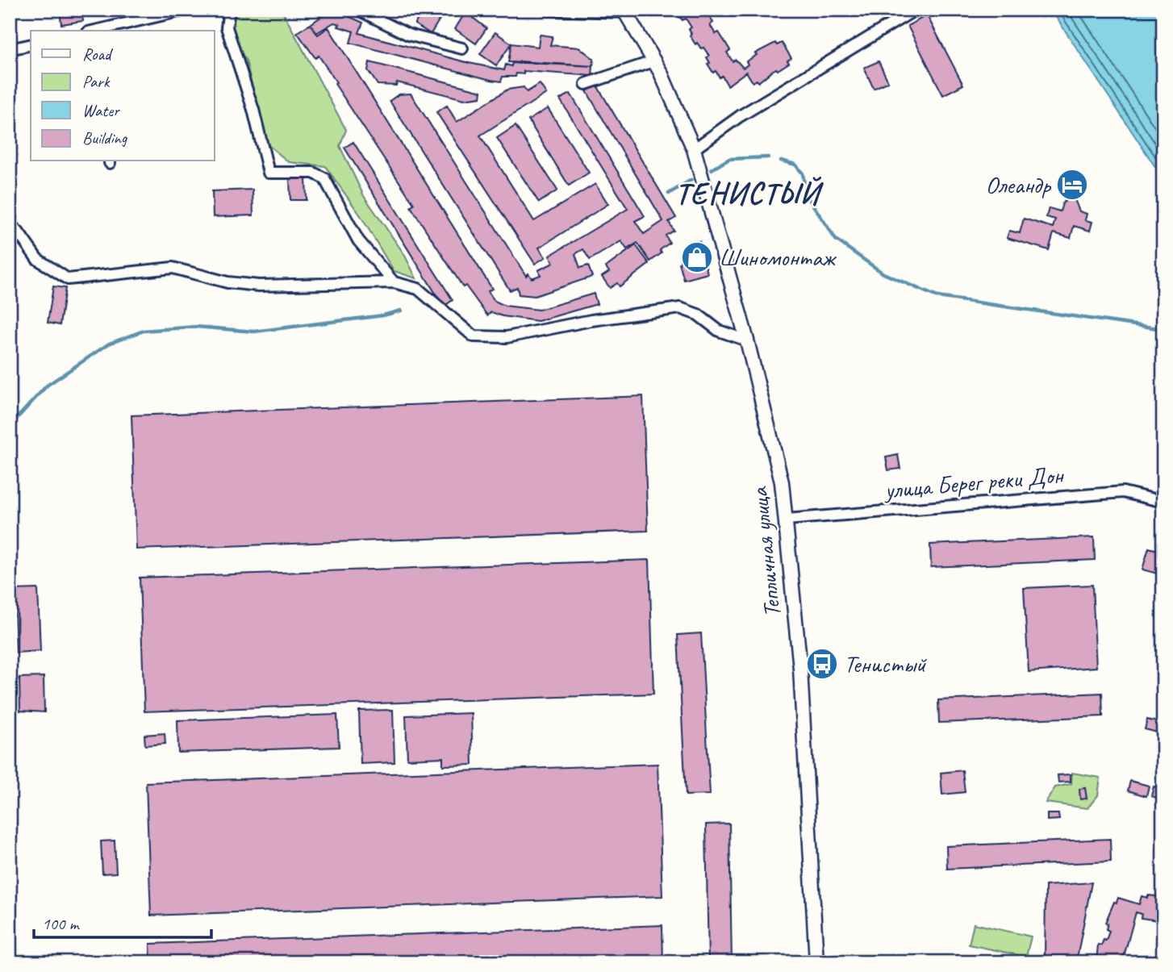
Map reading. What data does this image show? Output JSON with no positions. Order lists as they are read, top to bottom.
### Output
{
  "streets": {
    "street": ["улица Берег реки Дон", "Тепличная улица"]
  },
  "crossings": [
    ["улица Берег реки Дон", "Тепличная улица"]
  ],
  "districts": ["ТЕНИСТЫЙ"],
  "places": {
    "hotel": ["Олеандр"],
    "shop": ["Шиномонтаж"],
    "bus stop": ["Тенистый"]
  },
  "legend": [
    "Road",
    "Park",
    "Water",
    "Building"
  ],
  "scale_bar": "100 m"
}
